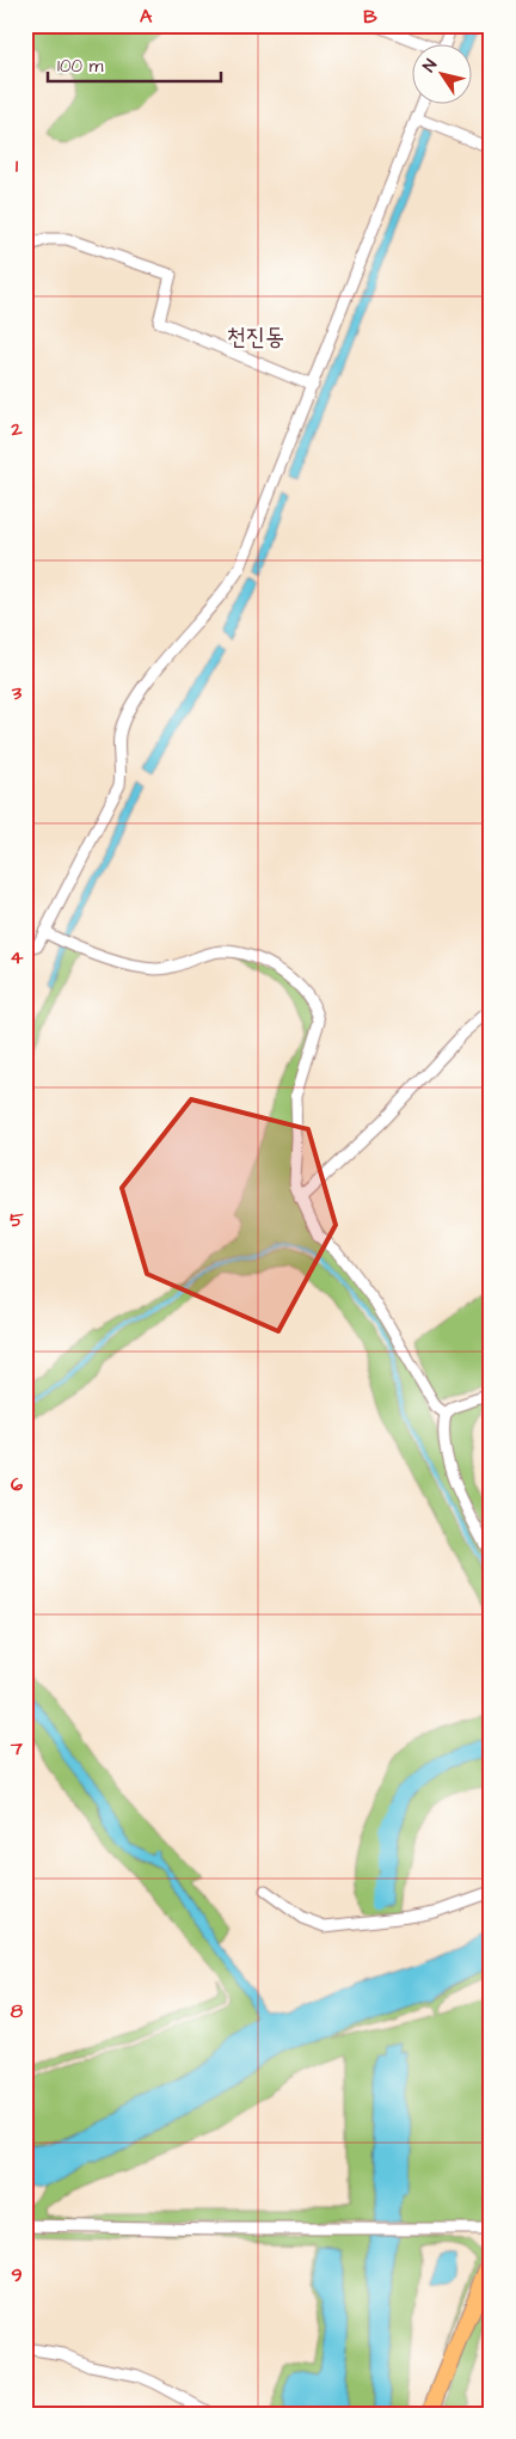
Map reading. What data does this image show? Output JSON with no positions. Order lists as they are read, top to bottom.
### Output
{
  "districts": ["천진동"],
  "scale_bar": "100 m",
  "north": "top left",
  "grid": {
    "columns": ["A", "B"],
    "rows": [
      "1",
      "2",
      "3",
      "4",
      "5",
      "6",
      "7",
      "8",
      "9"
    ]
  }
}
